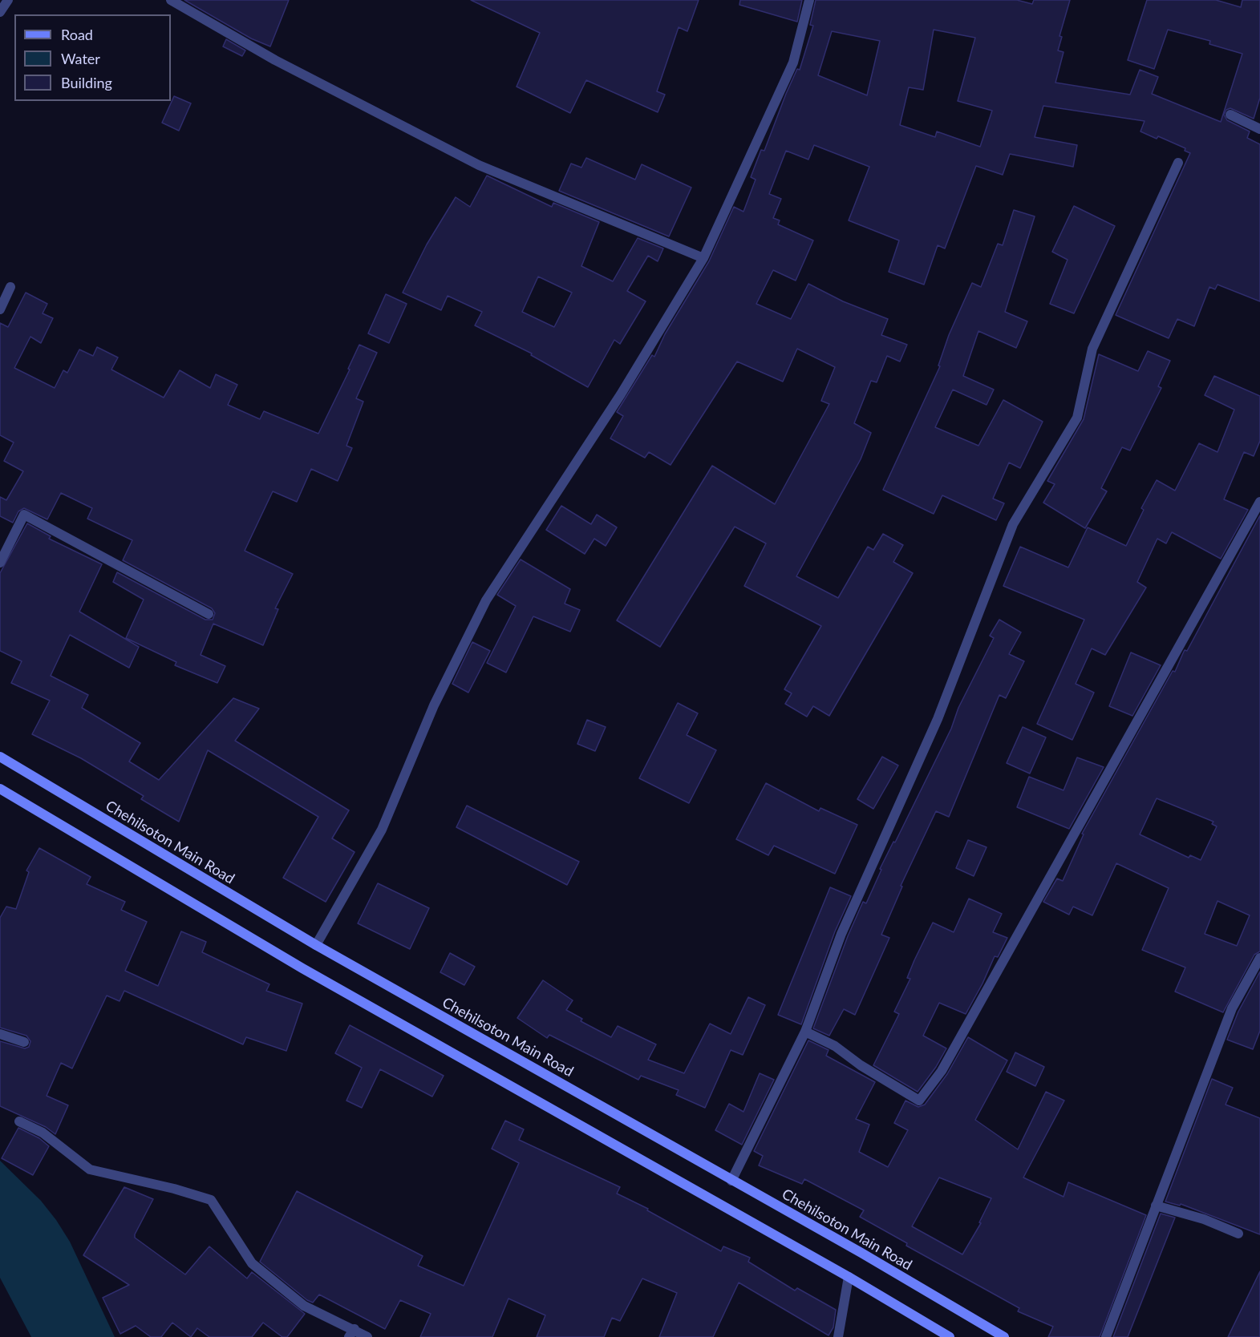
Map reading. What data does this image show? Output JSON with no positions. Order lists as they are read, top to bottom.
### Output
{
  "streets": {
    "main road": ["Chehilsoton Main Road"]
  },
  "legend": ["Road", "Water", "Building"]
}
